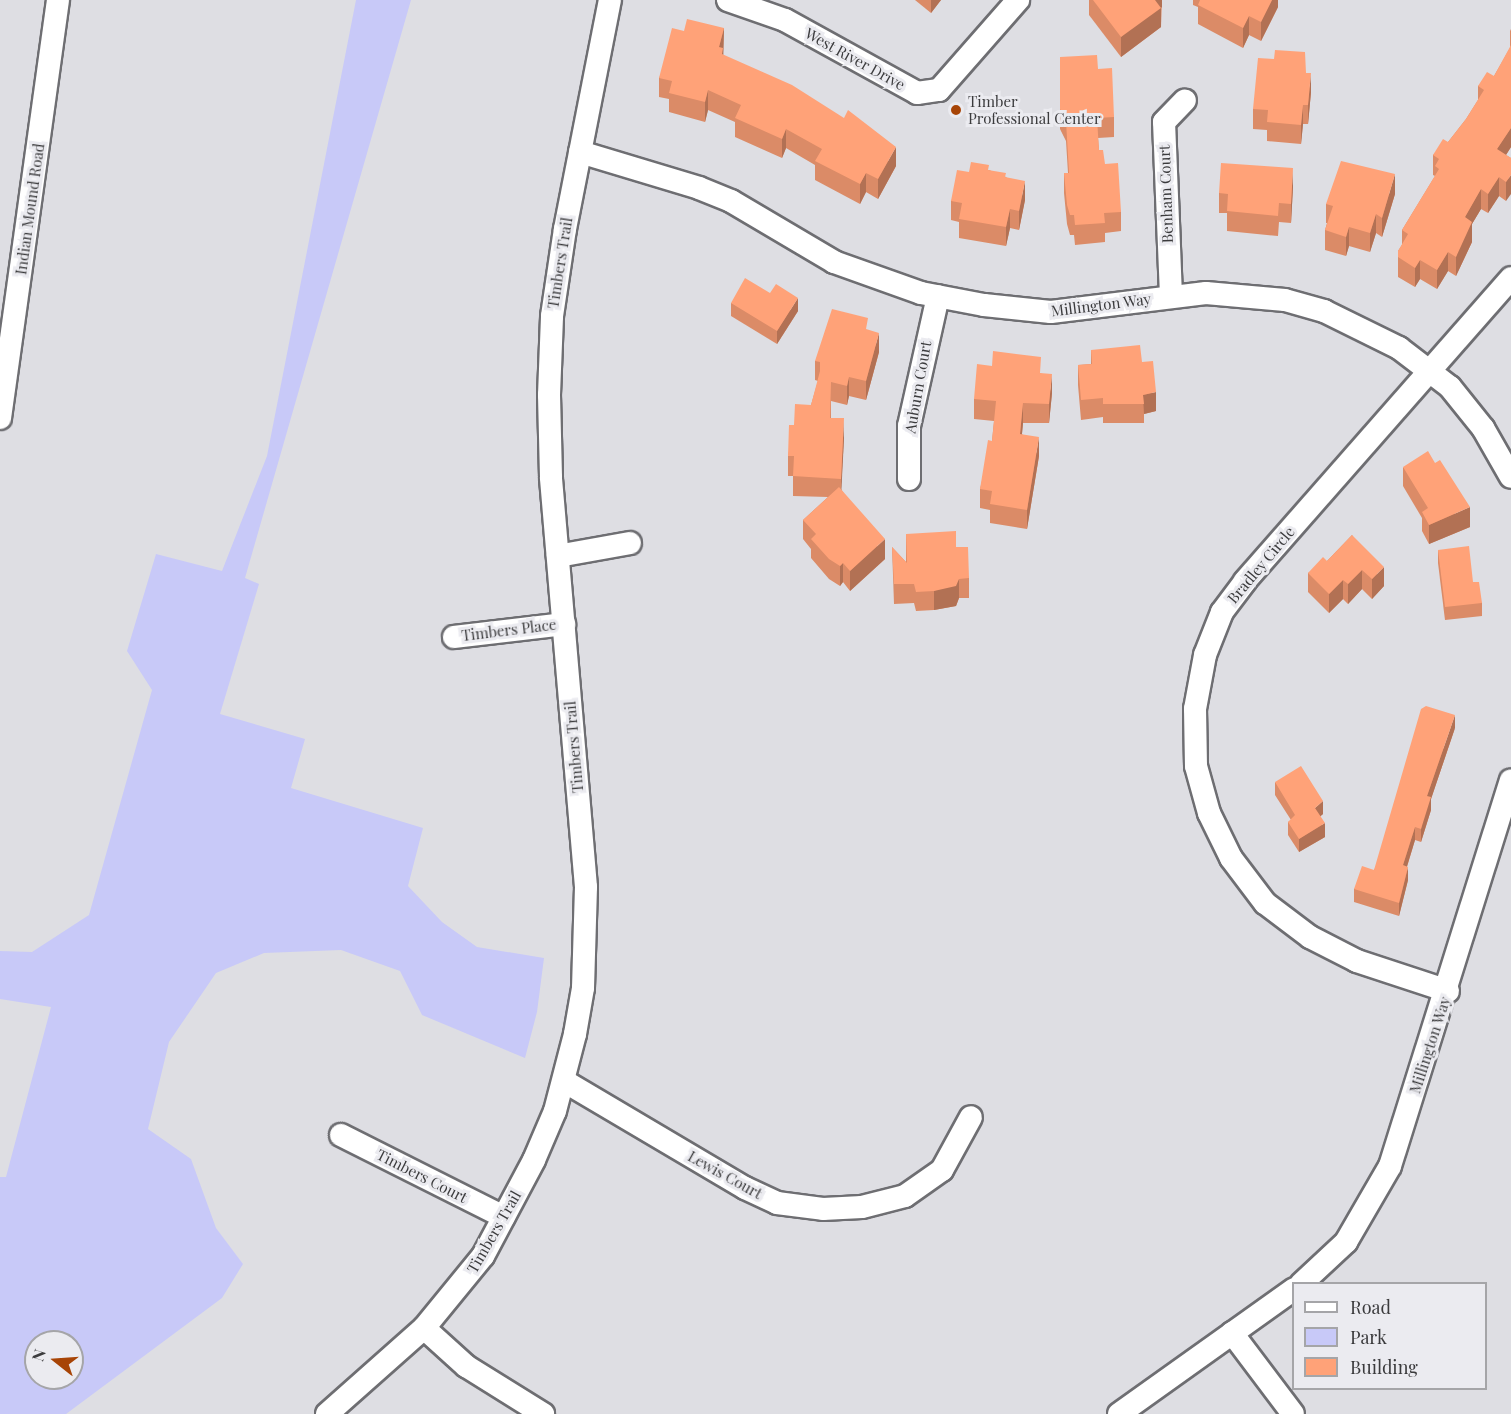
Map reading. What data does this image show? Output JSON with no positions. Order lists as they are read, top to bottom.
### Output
{
  "streets": {
    "street": [
      "West River Drive",
      "Benham Court",
      "Indian Mound Road",
      "Timbers Trail",
      "Millington Way",
      "Auburn Court",
      "Bradley Circle",
      "Timbers Place",
      "Lewis Court",
      "Timbers Court"
    ]
  },
  "crossings": [
    ["Benham Court", "Millington Way"],
    ["Timbers Trail", "Millington Way"],
    ["Timbers Trail", "Timbers Place"],
    ["Timbers Trail", "Lewis Court"],
    ["Timbers Trail", "Timbers Court"],
    ["Millington Way", "Auburn Court"],
    ["Millington Way", "Bradley Circle"]
  ],
  "places": ["Timber Professional Center"],
  "legend": ["Road", "Park", "Building"],
  "north": "left"
}
